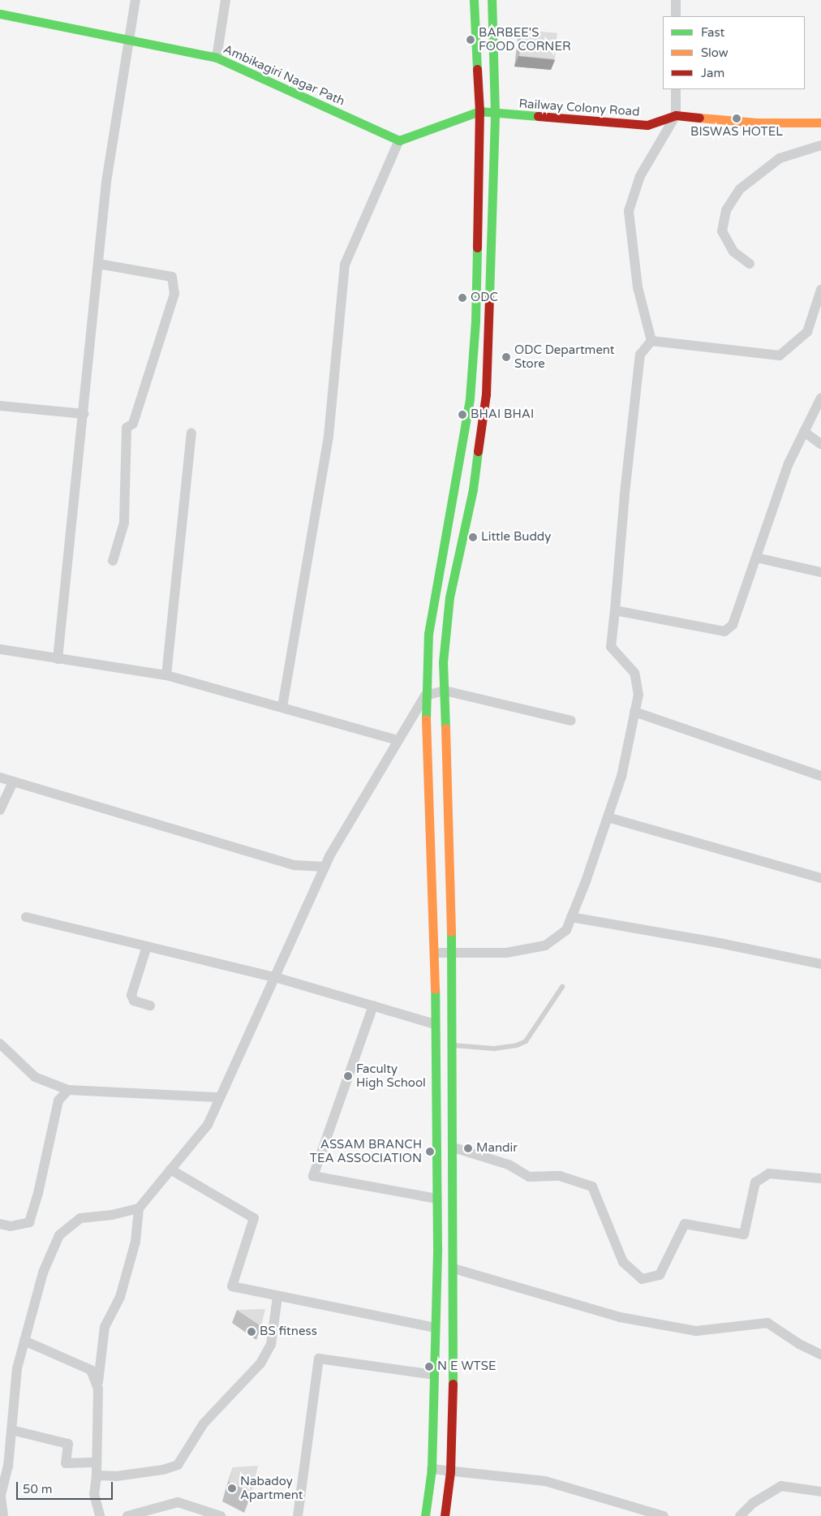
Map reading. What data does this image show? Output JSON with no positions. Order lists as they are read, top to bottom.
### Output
{
  "streets": {
    "main road": ["Ambikagiri Nagar Path", "Railway Colony Road"]
  },
  "places": [
    "BARBEE'S FOOD CORNER",
    "BISWAS HOTEL",
    "ODC",
    "ODC Department Store",
    "BHAI BHAI",
    "Little Buddy",
    "Faculty High School",
    "Mandir",
    "ASSAM BRANCH TEA ASSOCIATION",
    "BS fitness",
    "N E WTSE",
    "Nabadoy Apartment"
  ],
  "legend": ["Fast", "Slow", "Jam"],
  "scale_bar": "50 m"
}
